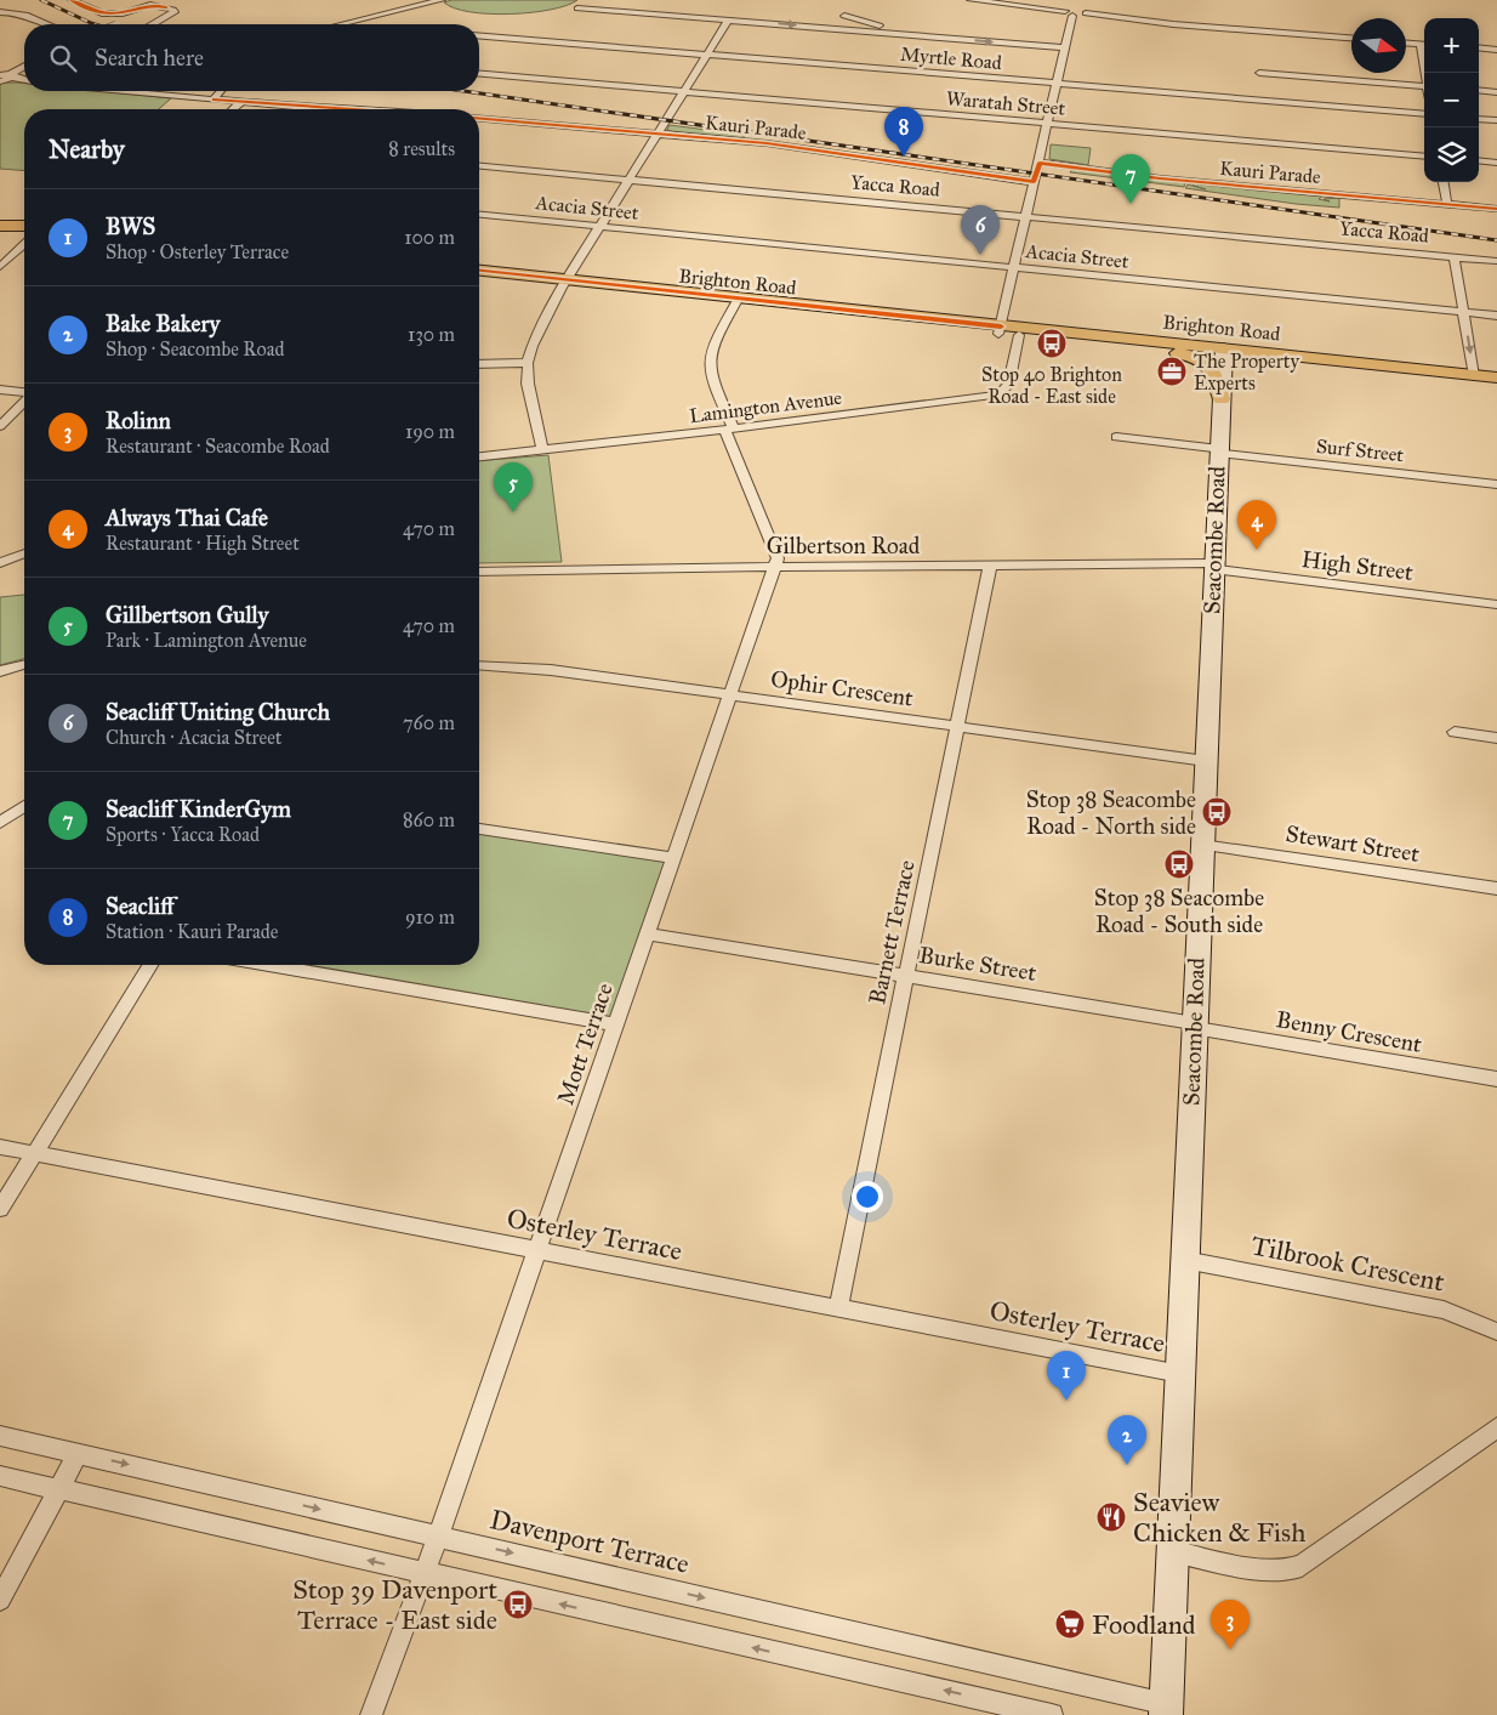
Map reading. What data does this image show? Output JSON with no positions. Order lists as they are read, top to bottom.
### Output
{
  "streets": {
    "main road": ["Brighton Road", "Seacombe Road"],
    "street": [
      "Myrtle Road",
      "Waratah Street",
      "Kauri Parade",
      "Yacca Road",
      "Acacia Street",
      "Lamington Avenue",
      "Surf Street",
      "Gilbertson Road",
      "High Street",
      "Ophir Crescent",
      "Stewart Street",
      "Barnett Terrace",
      "Burke Street",
      "Benny Crescent",
      "Mott Terrace",
      "Osterley Terrace",
      "Tilbrook Crescent",
      "Davenport Terrace"
    ]
  },
  "crossings": [
    ["Brighton Road", "Lamington Avenue"],
    ["Brighton Road", "Seacombe Road"],
    ["Surf Street", "Seacombe Road"],
    ["Seacombe Road", "Gilbertson Road"],
    ["Seacombe Road", "High Street"],
    ["Seacombe Road", "Ophir Crescent"],
    ["Seacombe Road", "Stewart Street"],
    ["Seacombe Road", "Burke Street"],
    ["Seacombe Road", "Benny Crescent"],
    ["Seacombe Road", "Osterley Terrace"],
    ["Seacombe Road", "Tilbrook Crescent"],
    ["Seacombe Road", "Davenport Terrace"],
    ["Gilbertson Road", "High Street"],
    ["Gilbertson Road", "Barnett Terrace"],
    ["Gilbertson Road", "Mott Terrace"],
    ["Ophir Crescent", "Barnett Terrace"],
    ["Ophir Crescent", "Mott Terrace"],
    ["Barnett Terrace", "Burke Street"],
    ["Barnett Terrace", "Osterley Terrace"],
    ["Burke Street", "Benny Crescent"],
    ["Burke Street", "Mott Terrace"],
    ["Mott Terrace", "Osterley Terrace"],
    ["Mott Terrace", "Davenport Terrace"]
  ],
  "places": {
    "bus stop": [
      "Stop 40 Brighton Road - East side",
      "Stop 38 Seacombe Road - North side",
      "Stop 38 Seacombe Road - South side",
      "Stop 39 Davenport Terrace - East side"
    ],
    "office": ["The Property Experts"],
    "restaurant": ["Seaview Chicken & Fish"],
    "supermarket": ["Foodland"]
  },
  "north": "right",
  "page": {
    "map_buttons": ["+", "−"],
    "search": "Search here",
    "pins": [
      "8",
      "7",
      "6",
      "5",
      "4",
      "1",
      "2",
      "3"
    ],
    "heading": ["Nearby", "8 results"],
    "list": [
      {
        "mark": "1",
        "name": "BWS",
        "note": "Shop · Osterley Terrace",
        "value": "100 m"
      },
      {
        "mark": "2",
        "name": "Bake Bakery",
        "note": "Shop · Seacombe Road",
        "value": "130 m"
      },
      {
        "mark": "3",
        "name": "Rolinn",
        "note": "Restaurant · Seacombe Road",
        "value": "190 m"
      },
      {
        "mark": "4",
        "name": "Always Thai Cafe",
        "note": "Restaurant · High Street",
        "value": "470 m"
      },
      {
        "mark": "5",
        "name": "Gillbertson Gully",
        "note": "Park · Lamington Avenue",
        "value": "470 m"
      },
      {
        "mark": "6",
        "name": "Seacliff Uniting Church",
        "note": "Church · Acacia Street",
        "value": "760 m"
      },
      {
        "mark": "7",
        "name": "Seacliff KinderGym",
        "note": "Sports · Yacca Road",
        "value": "860 m"
      },
      {
        "mark": "8",
        "name": "Seacliff",
        "note": "Station · Kauri Parade",
        "value": "910 m"
      }
    ]
  }
}
